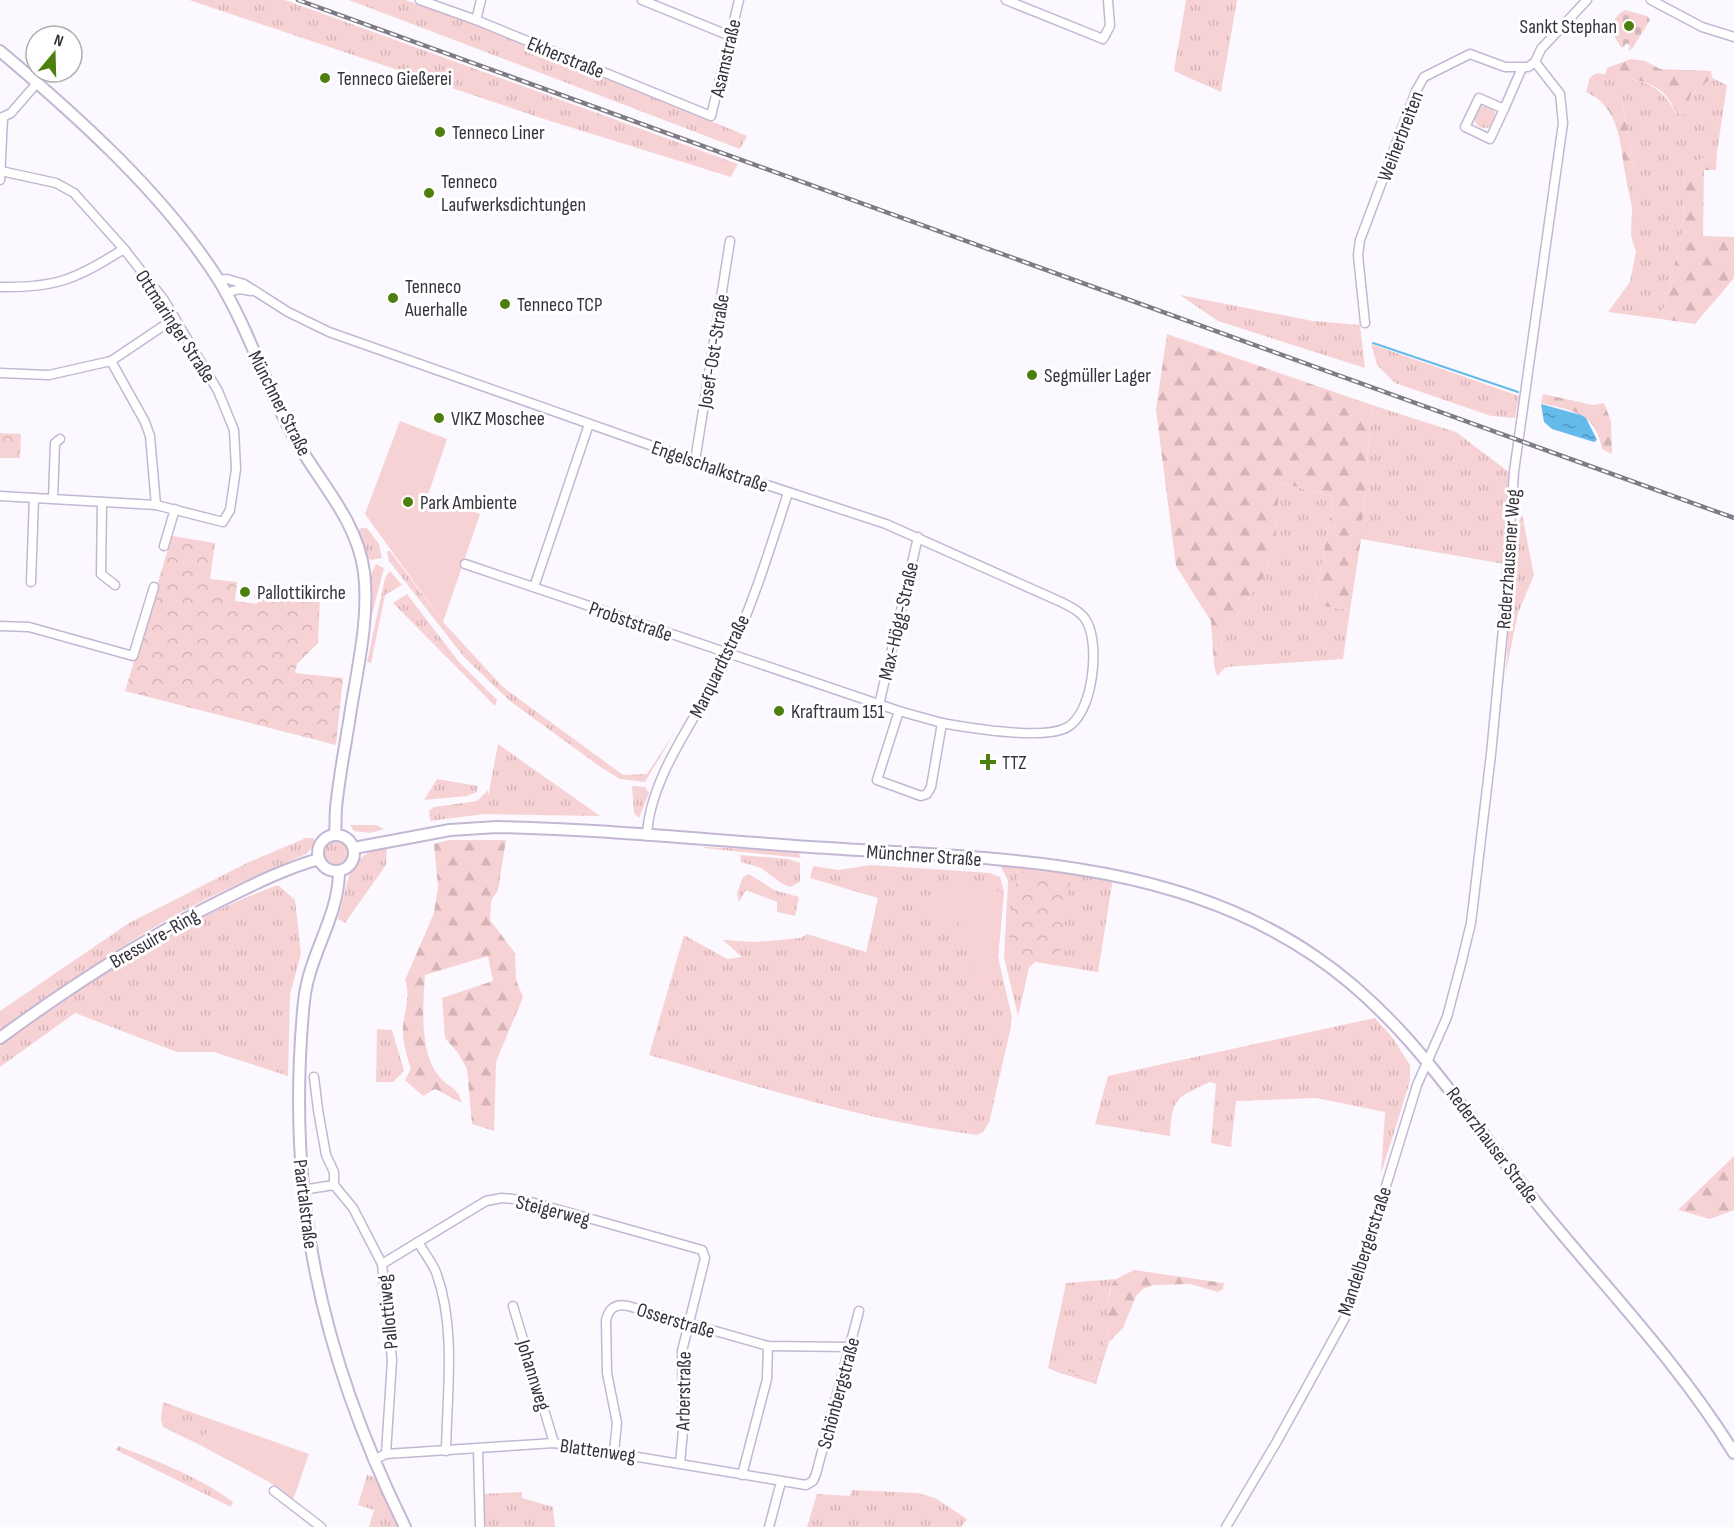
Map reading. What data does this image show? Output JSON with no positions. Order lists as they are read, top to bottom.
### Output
{
  "streets": {
    "main road": [
      "Münchner Straße",
      "Bressuire-Ring",
      "Rederzhauser Straße",
      "Paartalstraße"
    ],
    "street": [
      "Ekherstraße",
      "Asamstraße",
      "Weiherbreiten",
      "Ottmaringer Straße",
      "Josef-Ost-Straße",
      "Engelschalkstraße",
      "Rederzhausener Weg",
      "Probststraße",
      "Max-Högg-Straße",
      "Marquardtstraße",
      "Steigerweg",
      "Mandelbergerstraße",
      "Pallottiweg",
      "Osserstraße",
      "Johannweg",
      "Arberstraße",
      "Schönbergstraße",
      "Blattenweg"
    ]
  },
  "crossings": [
    ["Ekherstraße", "Asamstraße"],
    ["Josef-Ost-Straße", "Engelschalkstraße"],
    ["Münchner Straße", "Engelschalkstraße"],
    ["Münchner Straße", "Marquardtstraße"],
    ["Münchner Straße", "Bressuire-Ring"],
    ["Münchner Straße", "Rederzhauser Straße"],
    ["Münchner Straße", "Paartalstraße"],
    ["Engelschalkstraße", "Probststraße"],
    ["Engelschalkstraße", "Max-Högg-Straße"],
    ["Engelschalkstraße", "Marquardtstraße"],
    ["Rederzhausener Weg", "Rederzhauser Straße"],
    ["Rederzhausener Weg", "Mandelbergerstraße"],
    ["Probststraße", "Max-Högg-Straße"],
    ["Probststraße", "Marquardtstraße"],
    ["Bressuire-Ring", "Paartalstraße"],
    ["Rederzhauser Straße", "Mandelbergerstraße"],
    ["Paartalstraße", "Blattenweg"],
    ["Steigerweg", "Pallottiweg"],
    ["Steigerweg", "Arberstraße"],
    ["Pallottiweg", "Blattenweg"],
    ["Osserstraße", "Arberstraße"],
    ["Osserstraße", "Schönbergstraße"],
    ["Osserstraße", "Blattenweg"],
    ["Johannweg", "Blattenweg"],
    ["Arberstraße", "Blattenweg"],
    ["Schönbergstraße", "Blattenweg"]
  ],
  "places": {
    "other": [
      "Sankt Stephan",
      "Tenneco Gießerei",
      "Tenneco Liner",
      "Tenneco Laufwerksdichtungen",
      "Tenneco Auerhalle",
      "Tenneco TCP",
      "Segmüller Lager",
      "VIKZ Moschee",
      "Park Ambiente",
      "Pallottikirche",
      "Kraftraum 151"
    ],
    "health": ["TTZ"]
  },
  "north": "top"
}
